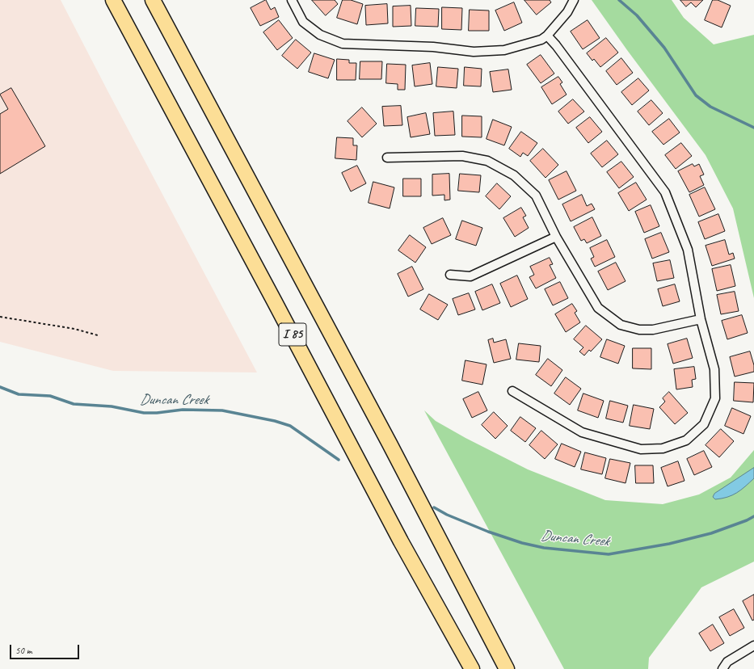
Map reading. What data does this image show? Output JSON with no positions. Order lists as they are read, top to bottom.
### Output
{
  "streets": {
    "highway": ["I 85"]
  },
  "water": ["Duncan Creek"],
  "scale_bar": "50 m"
}
